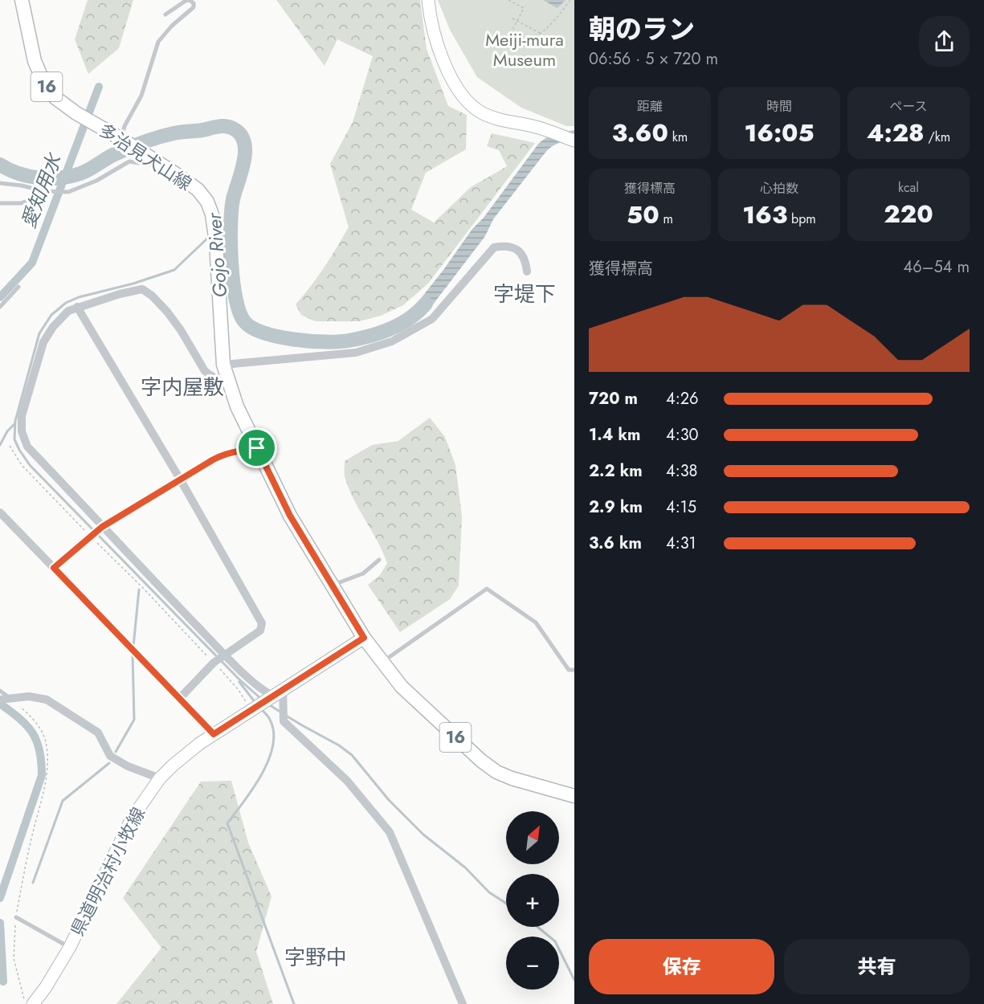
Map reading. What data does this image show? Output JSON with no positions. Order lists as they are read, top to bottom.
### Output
{
  "streets": {
    "main road": ["16", "多治見犬山線", "県道明治村小牧線"]
  },
  "crossings": [
    ["多治見犬山線", "県道明治村小牧線"]
  ],
  "districts": ["字堤下", "字内屋敷", "字野中"],
  "water": ["愛知用水", "Gojo River"],
  "parks": ["Meiji-mura Museum"],
  "north": "top right",
  "page": {
    "heading": ["朝のラン", "06:56 · 5 × 720 m"],
    "stats": [
      ["距離", "3.60 km"],
      ["時間", "16:05"],
      ["ペース", "4:28 /km"],
      ["獲得標高", "50 m"],
      ["心拍数", "163 bpm"],
      ["kcal", "220"]
    ],
    "chart": ["獲得標高", "46–54 m"],
    "list": [
      {
        "name": "720 m",
        "note": "4:26"
      },
      {
        "name": "1.4 km",
        "note": "4:30"
      },
      {
        "name": "2.2 km",
        "note": "4:38"
      },
      {
        "name": "2.9 km",
        "note": "4:15"
      },
      {
        "name": "3.6 km",
        "note": "4:31"
      }
    ],
    "map_buttons": ["+", "−"],
    "buttons": ["保存", "共有"]
  }
}
